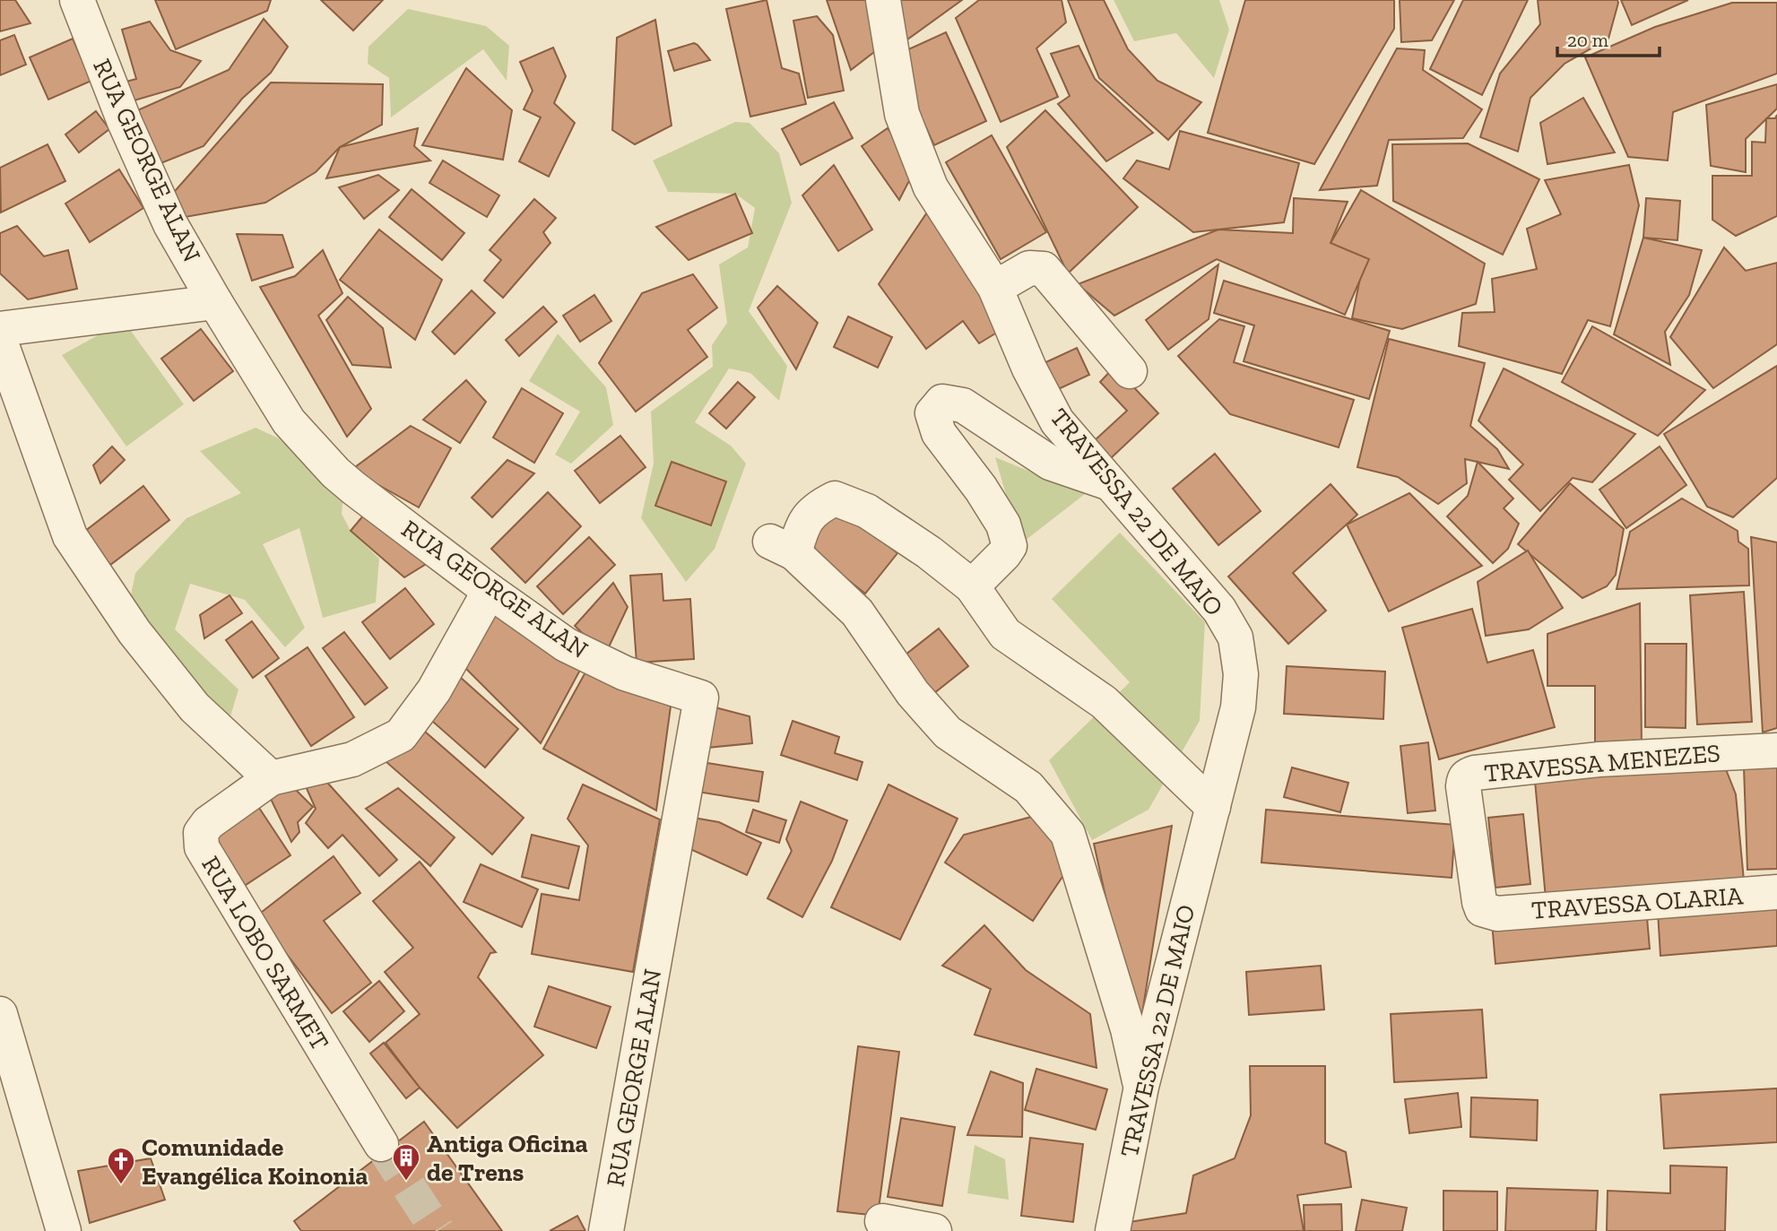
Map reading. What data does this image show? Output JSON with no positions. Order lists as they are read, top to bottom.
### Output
{
  "streets": {
    "street": [
      "RUA GEORGE ALAN",
      "TRAVESSA 22 DE MAIO",
      "TRAVESSA MENEZES",
      "TRAVESSA OLARIA",
      "RUA LOBO SARMET"
    ]
  },
  "crossings": [
    ["TRAVESSA MENEZES", "TRAVESSA OLARIA"]
  ],
  "places": {
    "building": ["Antiga Oficina de Trens"],
    "church": ["Comunidade Evangélica Koinonia"]
  },
  "scale_bar": "20 m"
}
